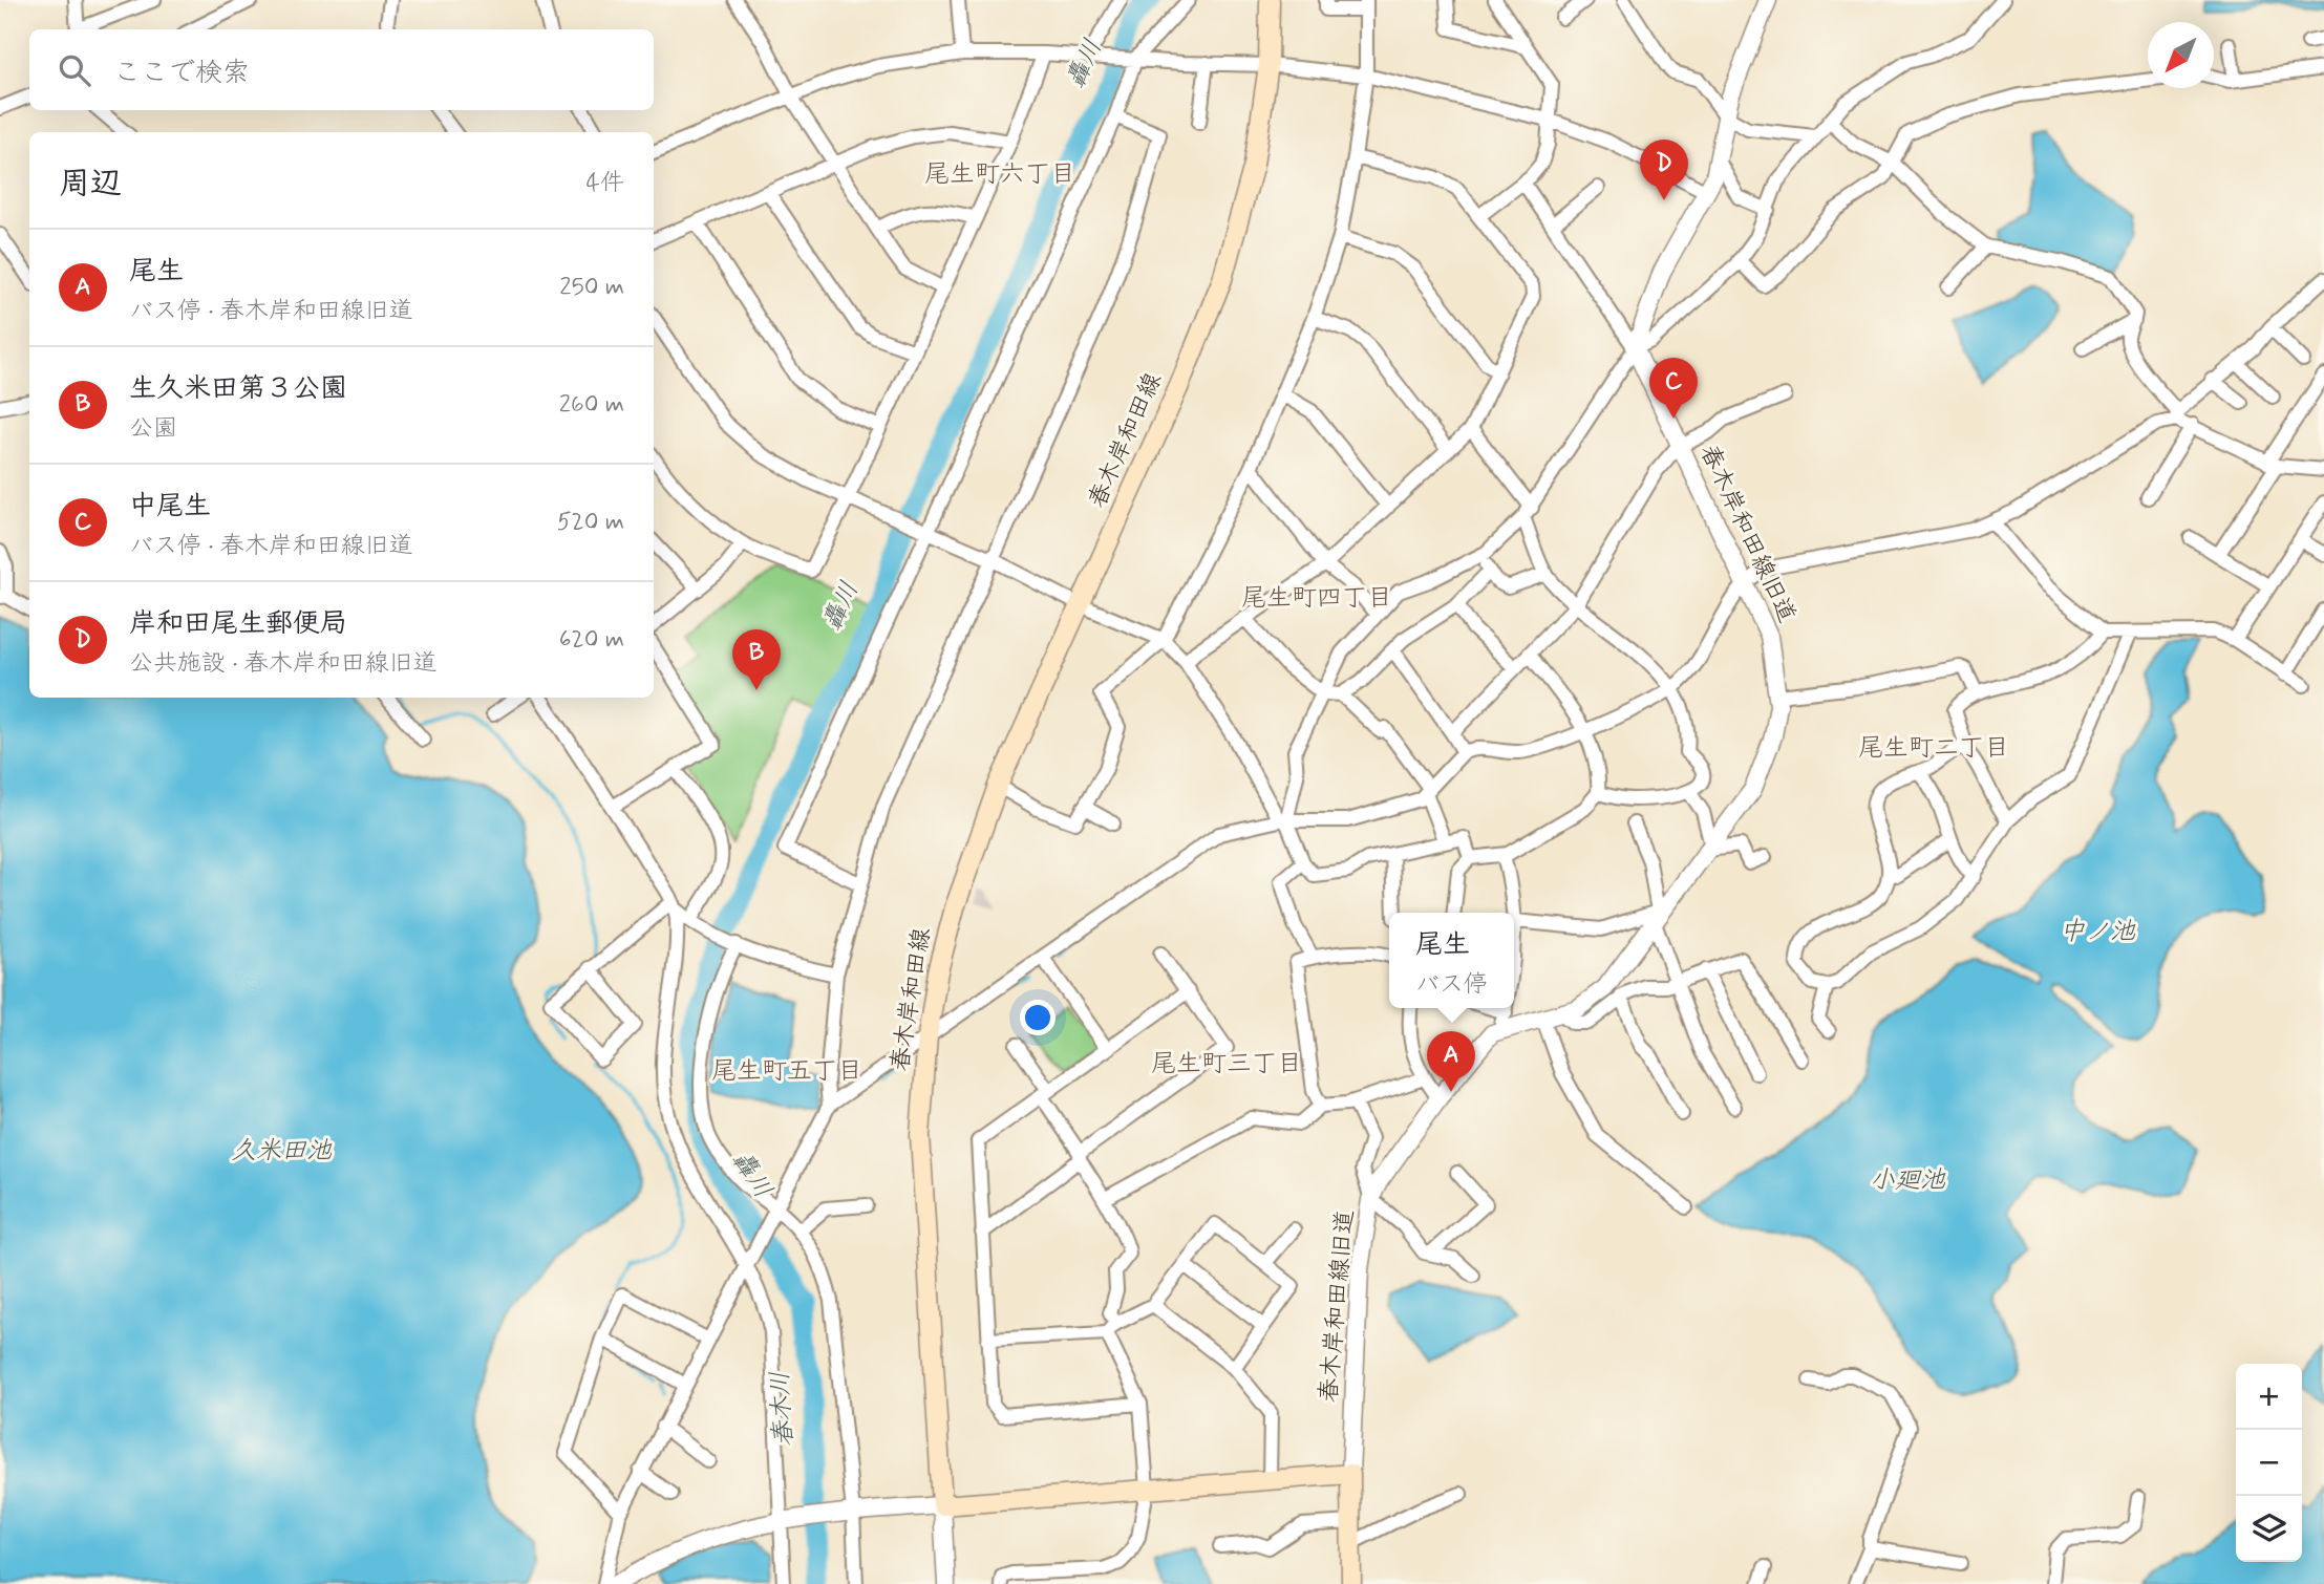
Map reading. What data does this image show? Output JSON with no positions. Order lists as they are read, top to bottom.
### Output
{
  "streets": {
    "main road": ["春木岸和田線"],
    "street": ["春木岸和田線旧道"]
  },
  "districts": [
    "尾生町六丁目",
    "尾生町四丁目",
    "尾生町二丁目",
    "尾生町三丁目",
    "尾生町五丁目"
  ],
  "water": [
    "轟川",
    "中ノ池",
    "久米田池",
    "小廻池",
    "春木川"
  ],
  "north": "bottom left",
  "page": {
    "search": "ここで検索",
    "heading": ["周辺", "4件"],
    "pins": [
      "D",
      "C",
      "B",
      "A"
    ],
    "list": [
      {
        "mark": "A",
        "name": "尾生",
        "note": "バス停 · 春木岸和田線旧道",
        "value": "250 m"
      },
      {
        "mark": "B",
        "name": "生久米田第３公園",
        "note": "公園",
        "value": "260 m"
      },
      {
        "mark": "C",
        "name": "中尾生",
        "note": "バス停 · 春木岸和田線旧道",
        "value": "520 m"
      },
      {
        "mark": "D",
        "name": "岸和田尾生郵便局",
        "note": "公共施設 · 春木岸和田線旧道",
        "value": "620 m"
      }
    ],
    "popup": ["尾生", "バス停"],
    "map_buttons": ["+", "−"]
  }
}
